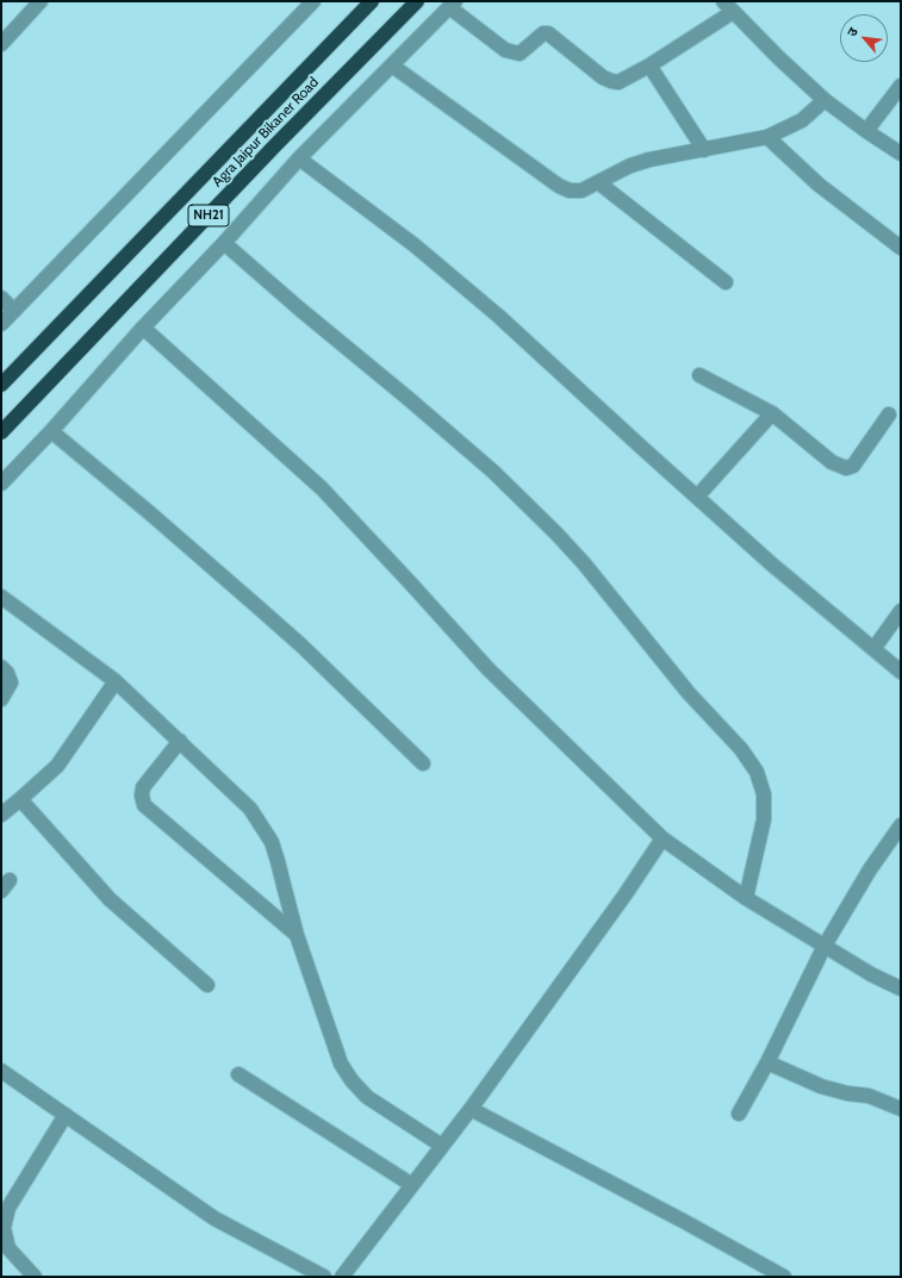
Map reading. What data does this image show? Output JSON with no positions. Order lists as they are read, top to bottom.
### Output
{
  "streets": {
    "highway": ["Agra Jaipur Bikaner Road", "NH21"]
  },
  "north": "top left"
}
